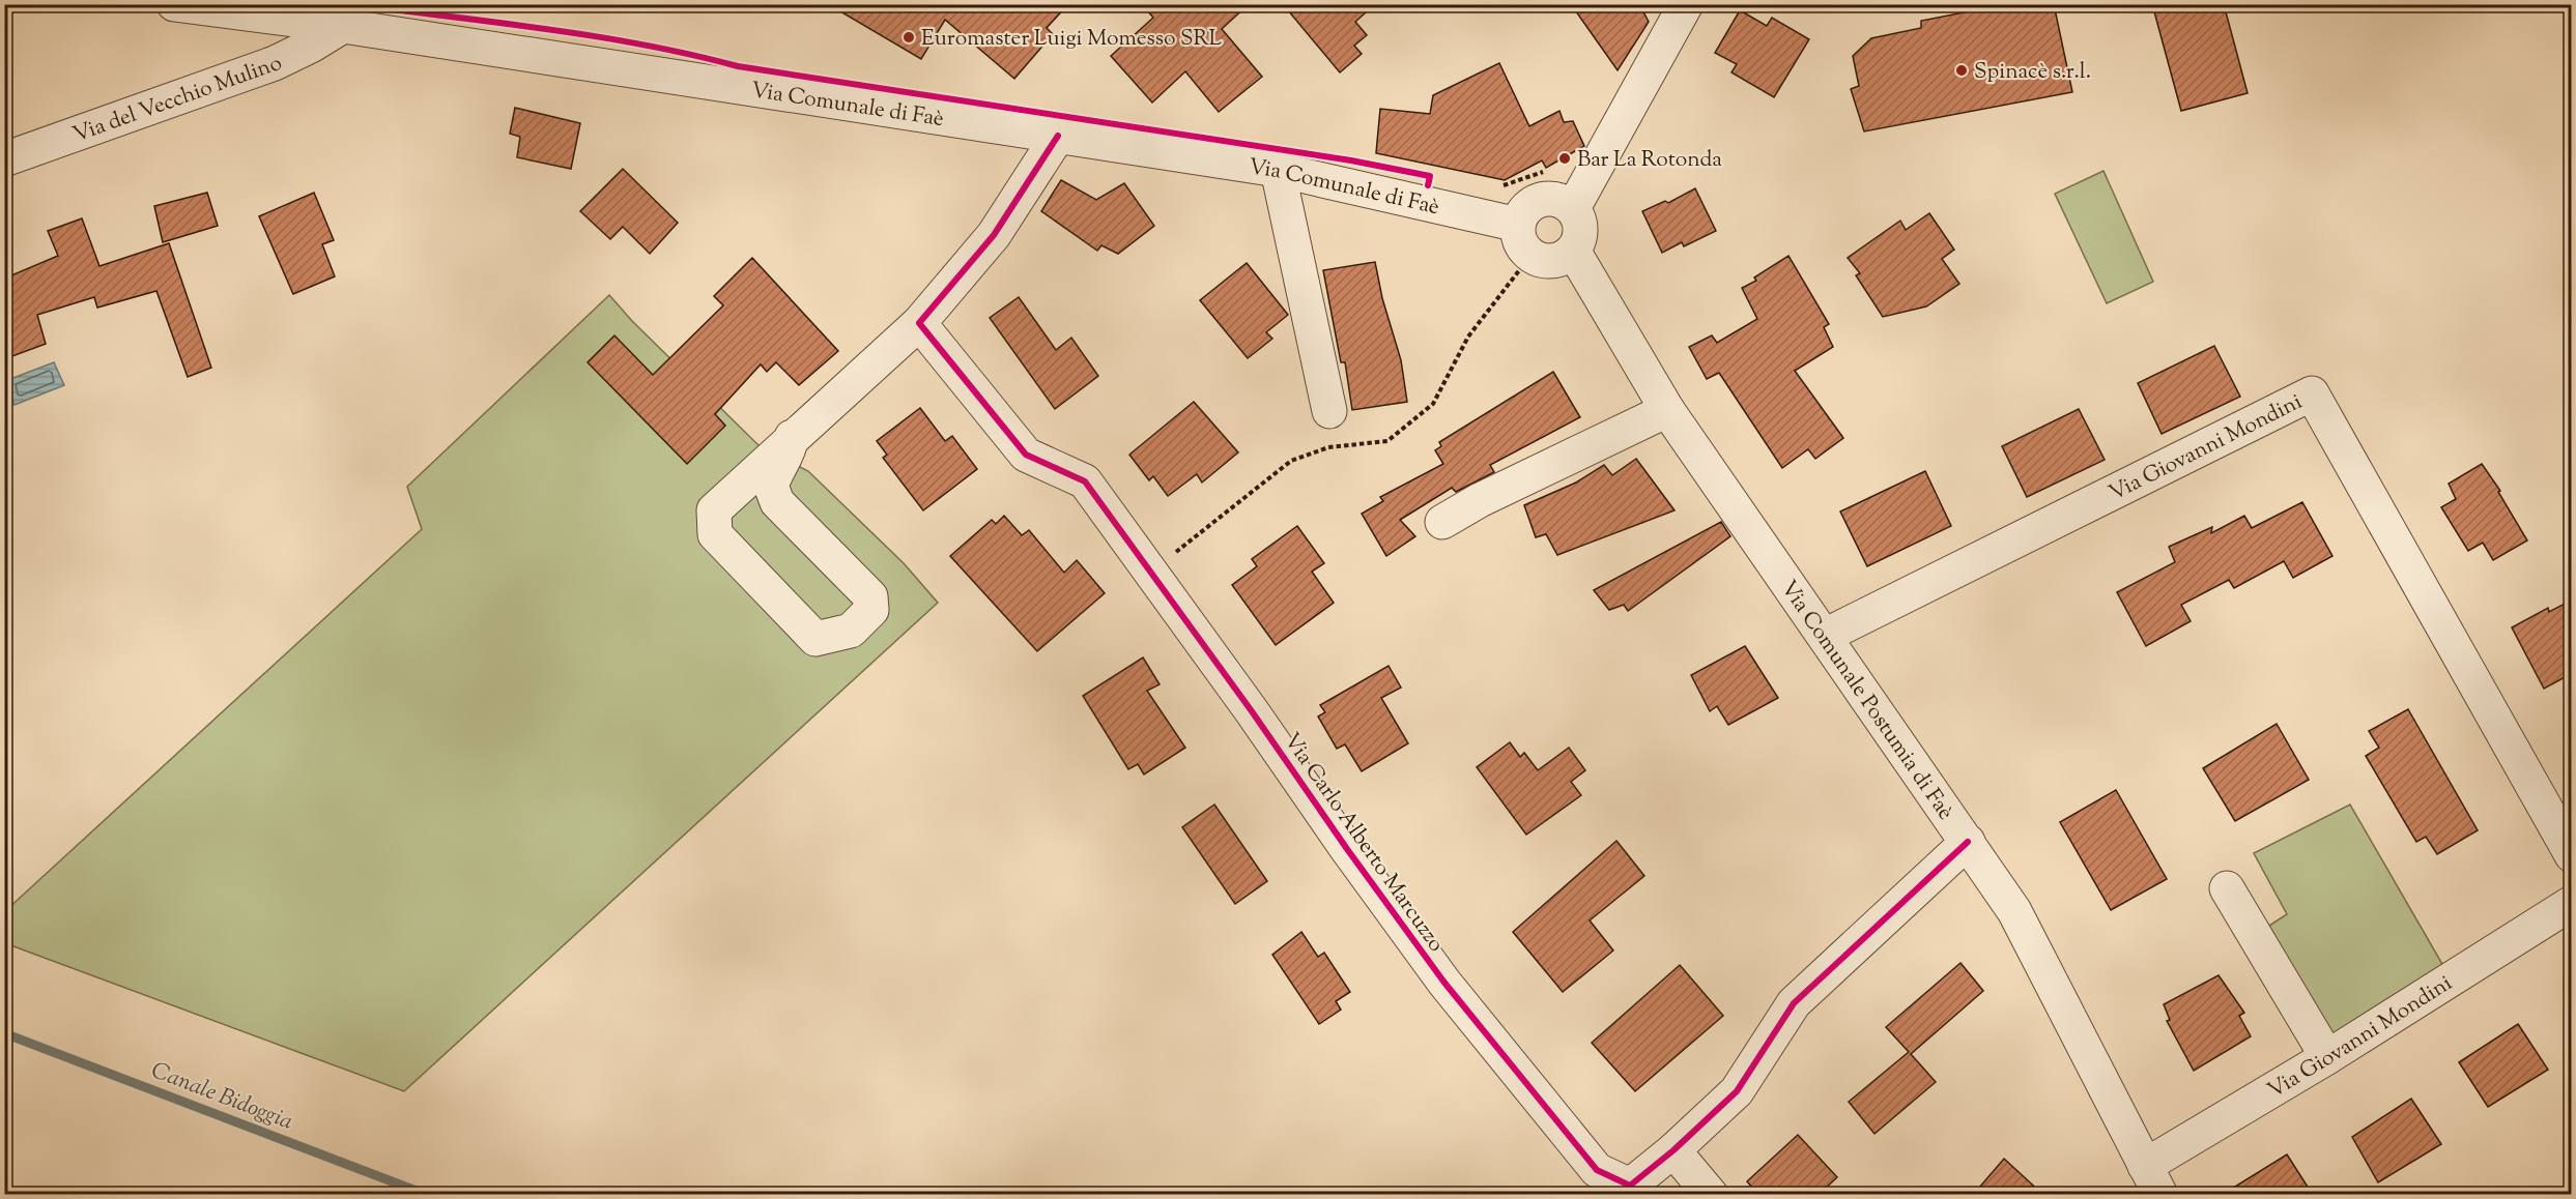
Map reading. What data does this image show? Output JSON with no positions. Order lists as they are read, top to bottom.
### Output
{
  "streets": {
    "street": [
      "Via del Vecchio Mulino",
      "Via Comunale di Faè",
      "Via Giovanni Mondini",
      "Via Comunale Postumia di Faè",
      "Via Carlo Alberto Marcuzzo"
    ]
  },
  "crossings": [
    ["Via del Vecchio Mulino", "Via Comunale di Faè"],
    ["Via Comunale di Faè", "Via Comunale Postumia di Faè"],
    ["Via Giovanni Mondini", "Via Comunale Postumia di Faè"],
    ["Via Comunale Postumia di Faè", "Via Carlo Alberto Marcuzzo"]
  ],
  "water": ["Canale Bidoggia"],
  "places": ["Euromaster Luigi Momesso SRL", "Spinacè s.r.l.", "Bar La Rotonda"]
}
